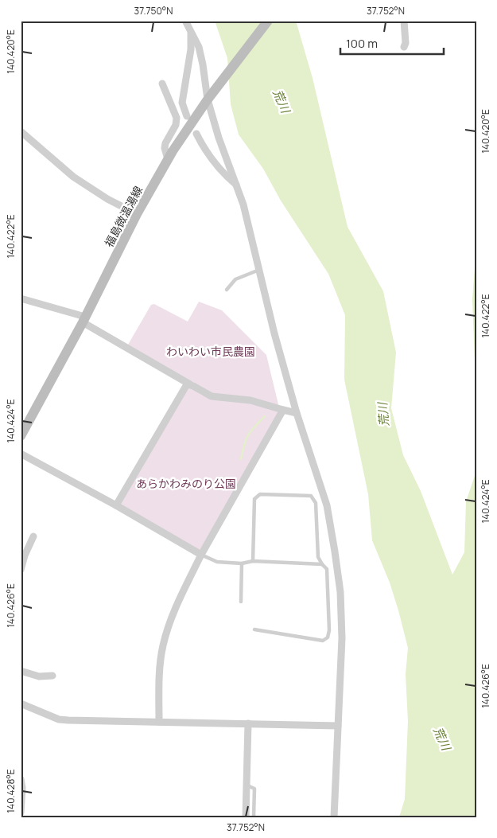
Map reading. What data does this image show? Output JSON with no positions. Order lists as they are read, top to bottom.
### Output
{
  "streets": {
    "main road": ["福島微温湯線"]
  },
  "water": ["荒川"],
  "parks": ["わいわい市民農園", "あらかわみのり公園"],
  "scale_bar": "100 m",
  "coordinates": [
    "37.750°N",
    "37.752°N",
    "140.420°E",
    "140.422°E",
    "140.424°E",
    "140.426°E",
    "140.428°E"
  ]
}
